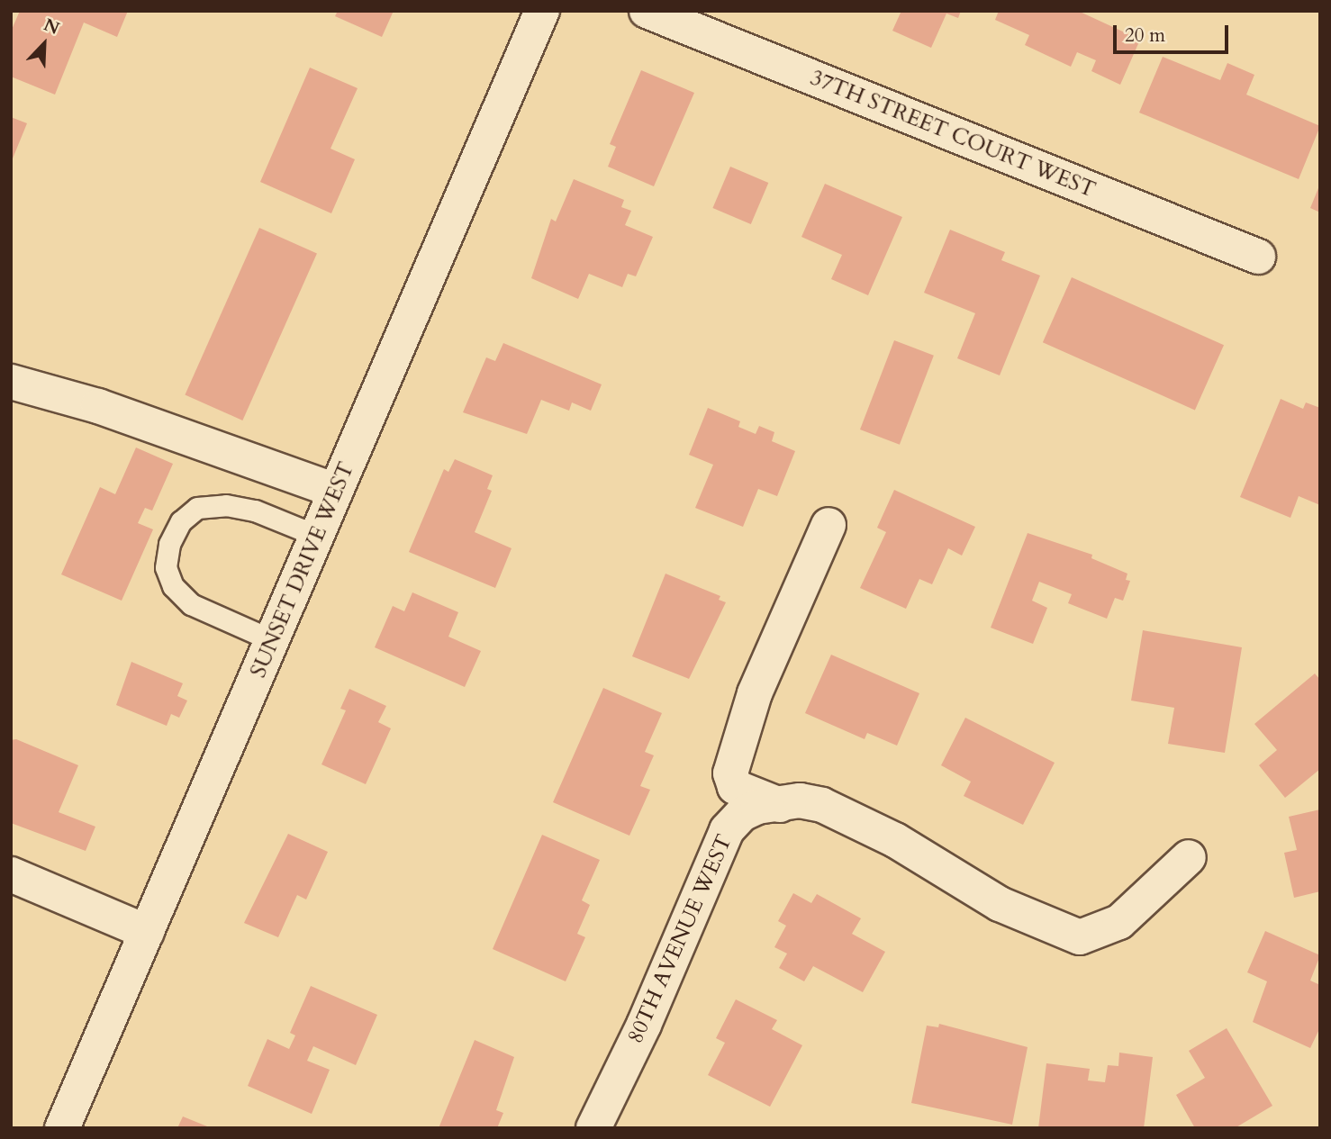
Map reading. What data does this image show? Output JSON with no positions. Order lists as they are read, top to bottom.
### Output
{
  "streets": {
    "street": ["37TH STREET COURT WEST", "SUNSET DRIVE WEST", "80TH AVENUE WEST"]
  },
  "scale_bar": "20 m",
  "north": "top right"
}
